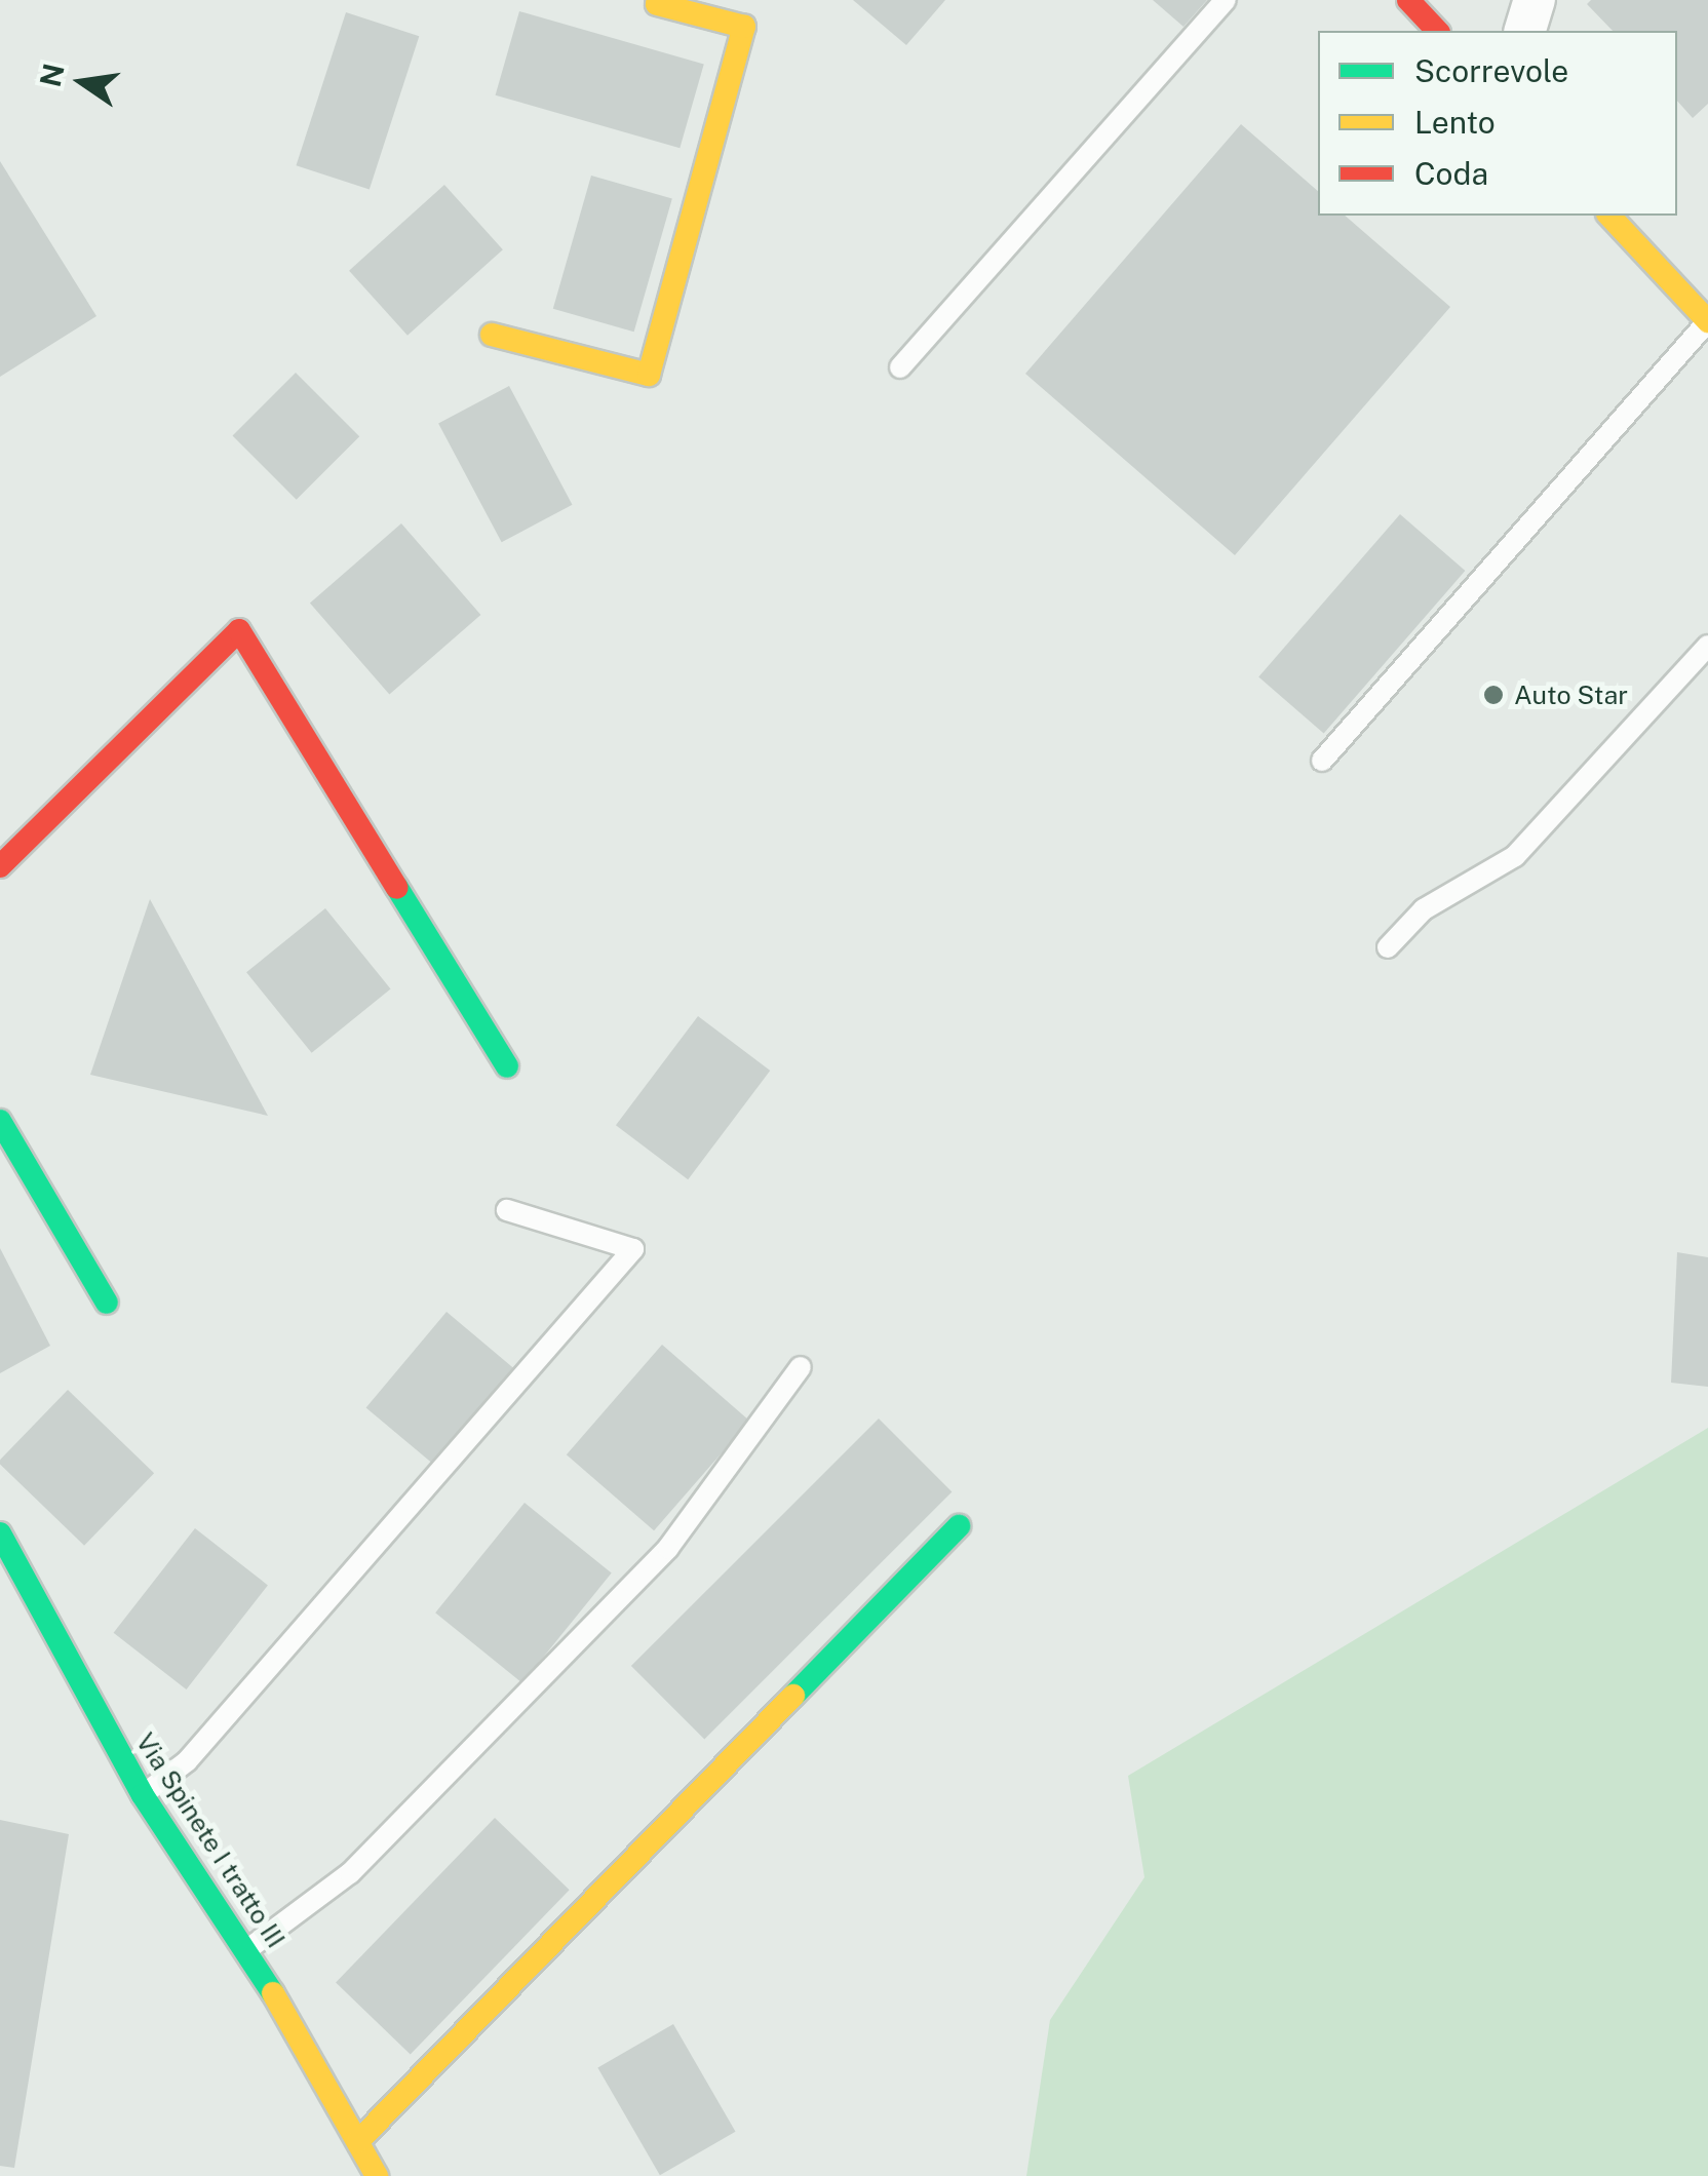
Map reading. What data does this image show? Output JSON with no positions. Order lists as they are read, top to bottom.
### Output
{
  "streets": {
    "street": ["Via Spinete I tratto III"]
  },
  "places": ["Auto Star"],
  "legend": ["Scorrevole", "Lento", "Coda"],
  "north": "left"
}
